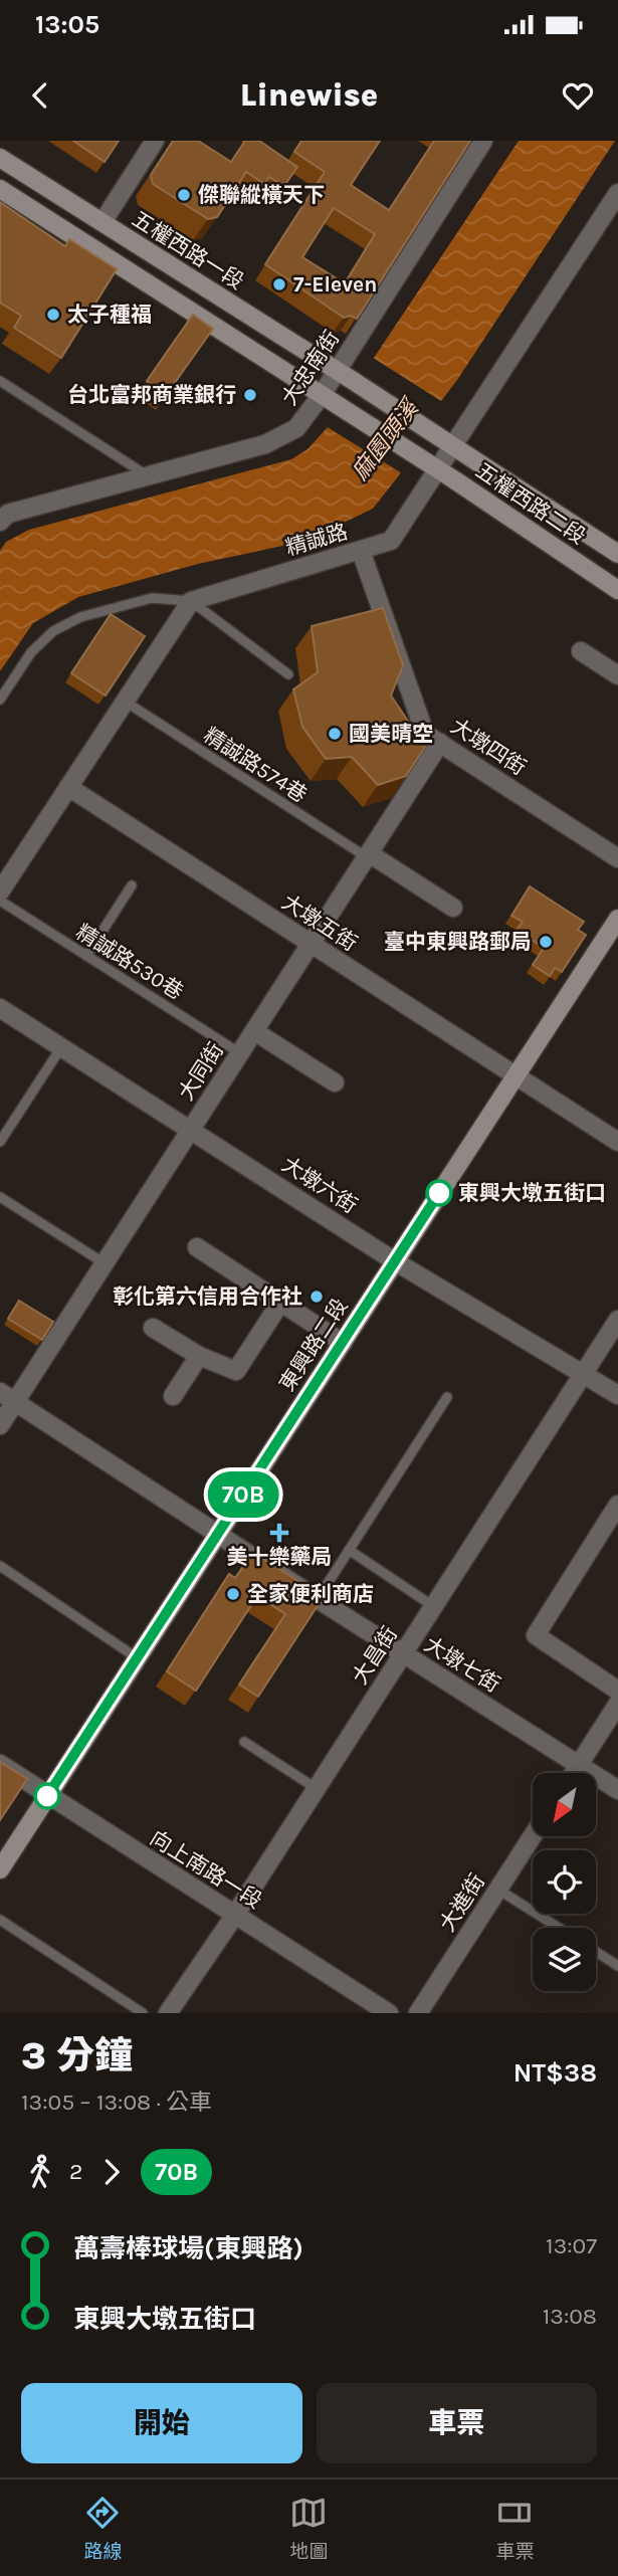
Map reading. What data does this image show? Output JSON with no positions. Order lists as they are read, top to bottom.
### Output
{
  "streets": {
    "main road": ["五權西路一段", "五權西路二段", "東興路二段"],
    "street": [
      "大忠南街",
      "精誠路",
      "大墩四街",
      "大墩五街",
      "大同街",
      "大墩六街",
      "大昌街",
      "大墩七街",
      "向上南路一段",
      "大進街"
    ],
    "lane": ["精誠路574巷", "精誠路530巷"]
  },
  "crossings": [
    ["五權西路一段", "大忠南街"],
    ["五權西路一段", "五權西路二段"],
    ["大忠南街", "五權西路二段"],
    ["五權西路二段", "精誠路"],
    ["精誠路", "大墩四街"],
    ["大墩四街", "大同街"],
    ["精誠路574巷", "大同街"],
    ["大墩五街", "大同街"],
    ["大墩五街", "東興路二段"],
    ["精誠路530巷", "大同街"],
    ["大同街", "大墩六街"],
    ["大同街", "大墩七街"],
    ["大墩六街", "東興路二段"],
    ["大墩六街", "大昌街"],
    ["東興路二段", "大墩七街"],
    ["東興路二段", "向上南路一段"],
    ["大昌街", "大墩七街"],
    ["大昌街", "向上南路一段"]
  ],
  "water": ["麻園頭溪"],
  "places": {
    "other": [
      "傑聯縱橫天下",
      "7-Eleven",
      "太子種福",
      "台北富邦商業銀行",
      "國美晴空",
      "臺中東興路郵局",
      "東興大墩五街口",
      "彰化第六信用合作社",
      "全家便利商店"
    ],
    "health": ["美十樂藥局"]
  },
  "lines": ["bus line 70B"],
  "north": "bottom left",
  "page": {
    "status": "13:05",
    "header": "Linewise",
    "on_map": "70B",
    "heading": ["3 分鐘", "13:05 – 13:08 · 公車", "NT$38"],
    "legs": ["2", "70B"],
    "list": [
      {
        "name": "萬壽棒球場(東興路)",
        "value": "13:07"
      },
      {
        "name": "東興大墩五街口",
        "value": "13:08"
      }
    ],
    "buttons": ["開始", "車票"],
    "tabs": ["路線", "地圖", "車票"]
  }
}
